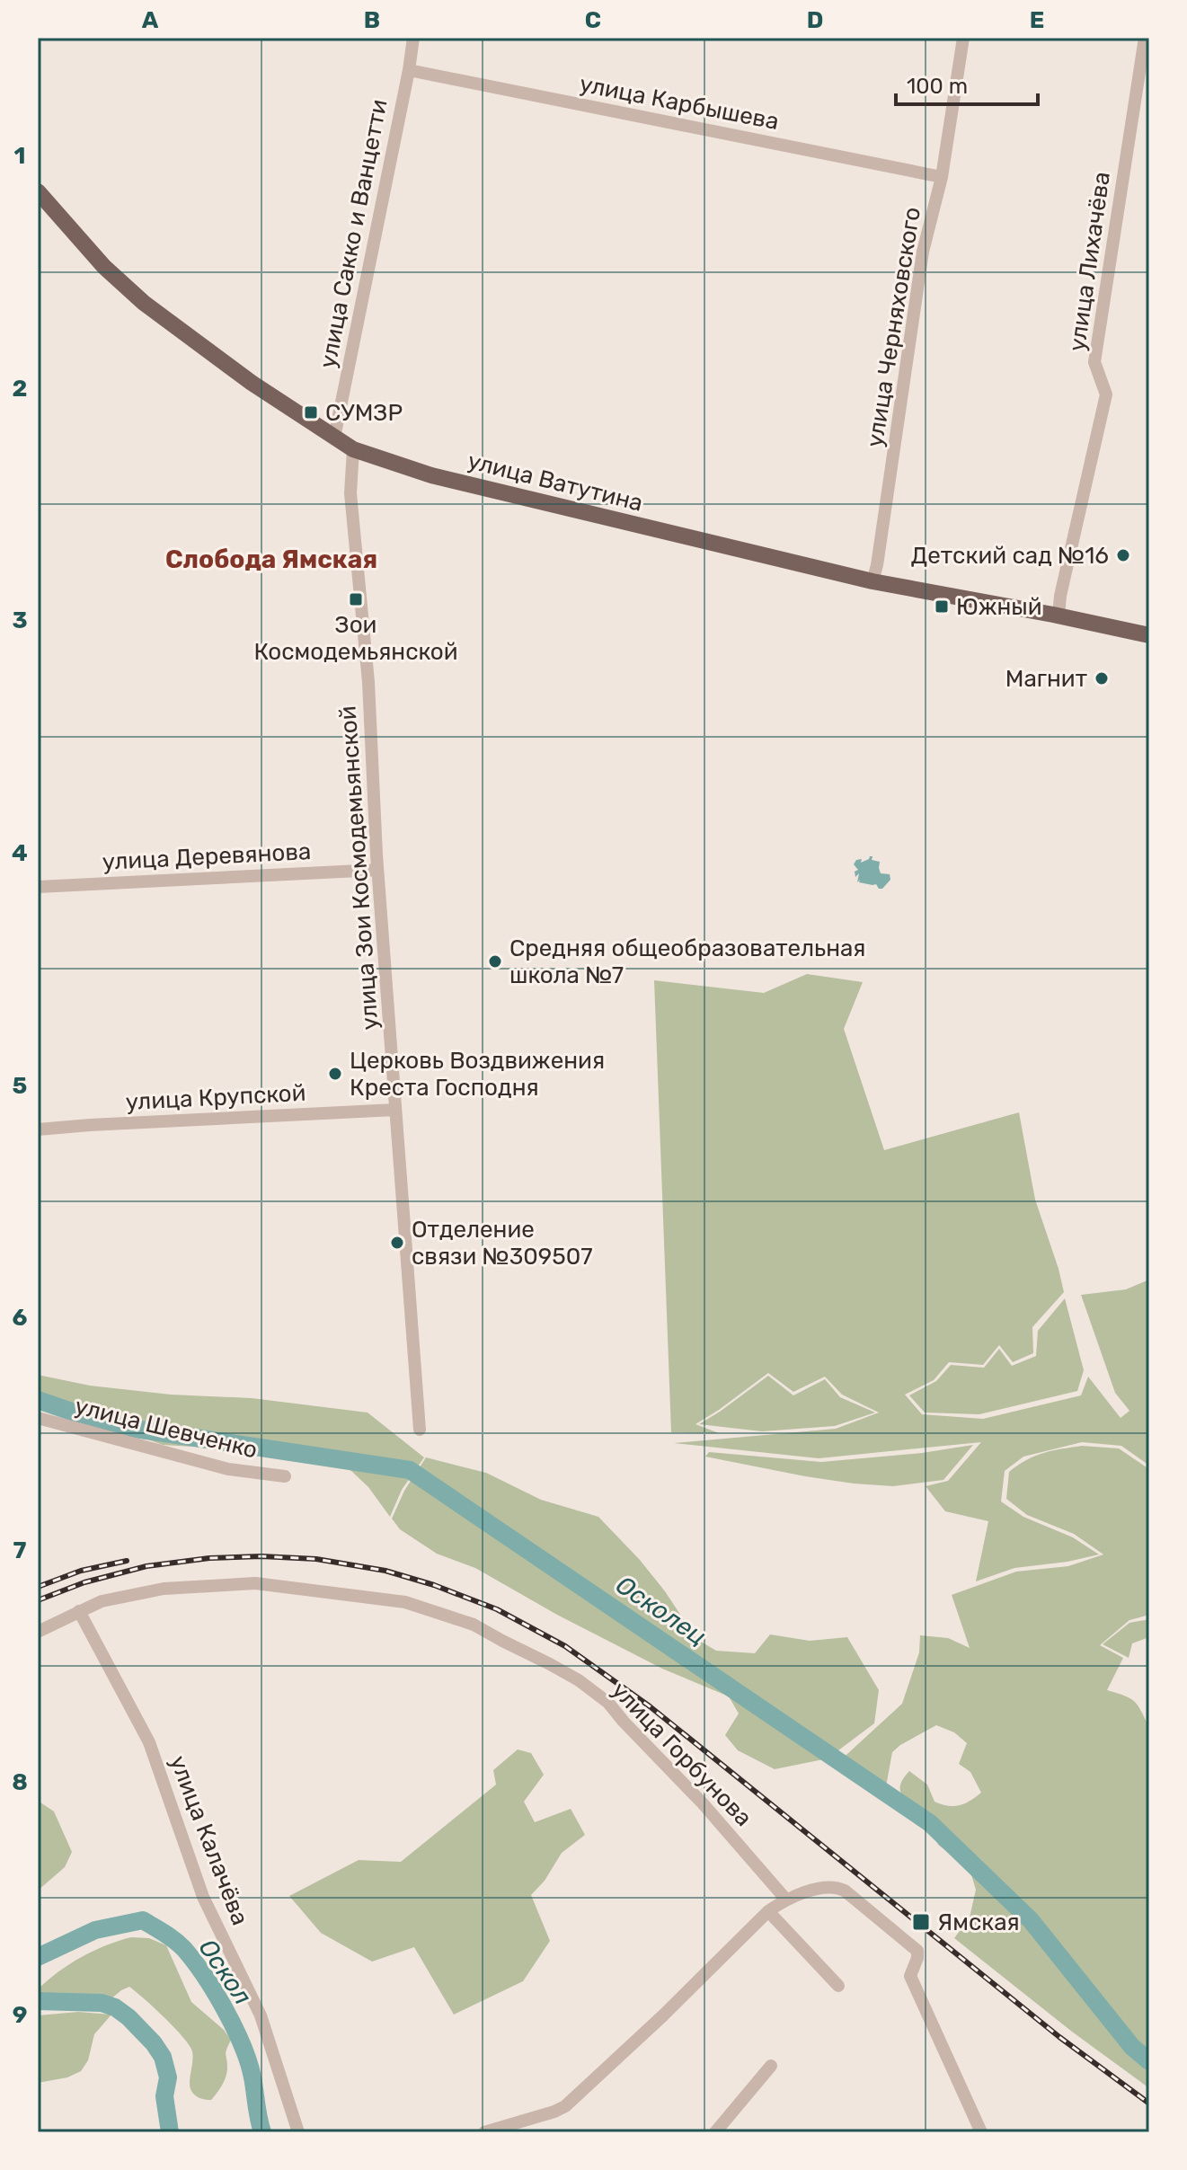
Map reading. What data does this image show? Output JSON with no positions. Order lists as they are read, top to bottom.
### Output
{
  "streets": {
    "main road": ["улица Ватутина"],
    "street": [
      "улица Карбышева",
      "улица Сакко и Ванцетти",
      "улица Лихачёва",
      "улица Черняховского",
      "улица Деревянова",
      "улица Зои Космодемьянской",
      "улица Крупской",
      "улица Шевченко",
      "улица Горбунова",
      "улица Калачёва"
    ]
  },
  "crossings": [
    ["улица Карбышева", "улица Сакко и Ванцетти"],
    ["улица Карбышева", "улица Черняховского"],
    ["улица Сакко и Ванцетти", "улица Ватутина"],
    ["улица Лихачёва", "улица Ватутина"],
    ["улица Черняховского", "улица Ватутина"],
    ["улица Ватутина", "улица Зои Космодемьянской"],
    ["улица Деревянова", "улица Зои Космодемьянской"],
    ["улица Зои Космодемьянской", "улица Крупской"],
    ["улица Горбунова", "улица Калачёва"]
  ],
  "districts": ["Слобода Ямская"],
  "water": ["Осколец", "Оскол"],
  "places": {
    "transit": [
      "СУМЗР",
      "Зои Космодемьянской",
      "Южный",
      "Ямская"
    ],
    "other": [
      "Детский сад №16",
      "Магнит",
      "Средняя общеобразовательная школа №7",
      "Церковь Воздвижения Креста Господня",
      "Отделение связи №309507"
    ]
  },
  "scale_bar": "100 m",
  "grid": {
    "columns": [
      "A",
      "B",
      "C",
      "D",
      "E"
    ],
    "rows": [
      "1",
      "2",
      "3",
      "4",
      "5",
      "6",
      "7",
      "8",
      "9"
    ]
  }
}
